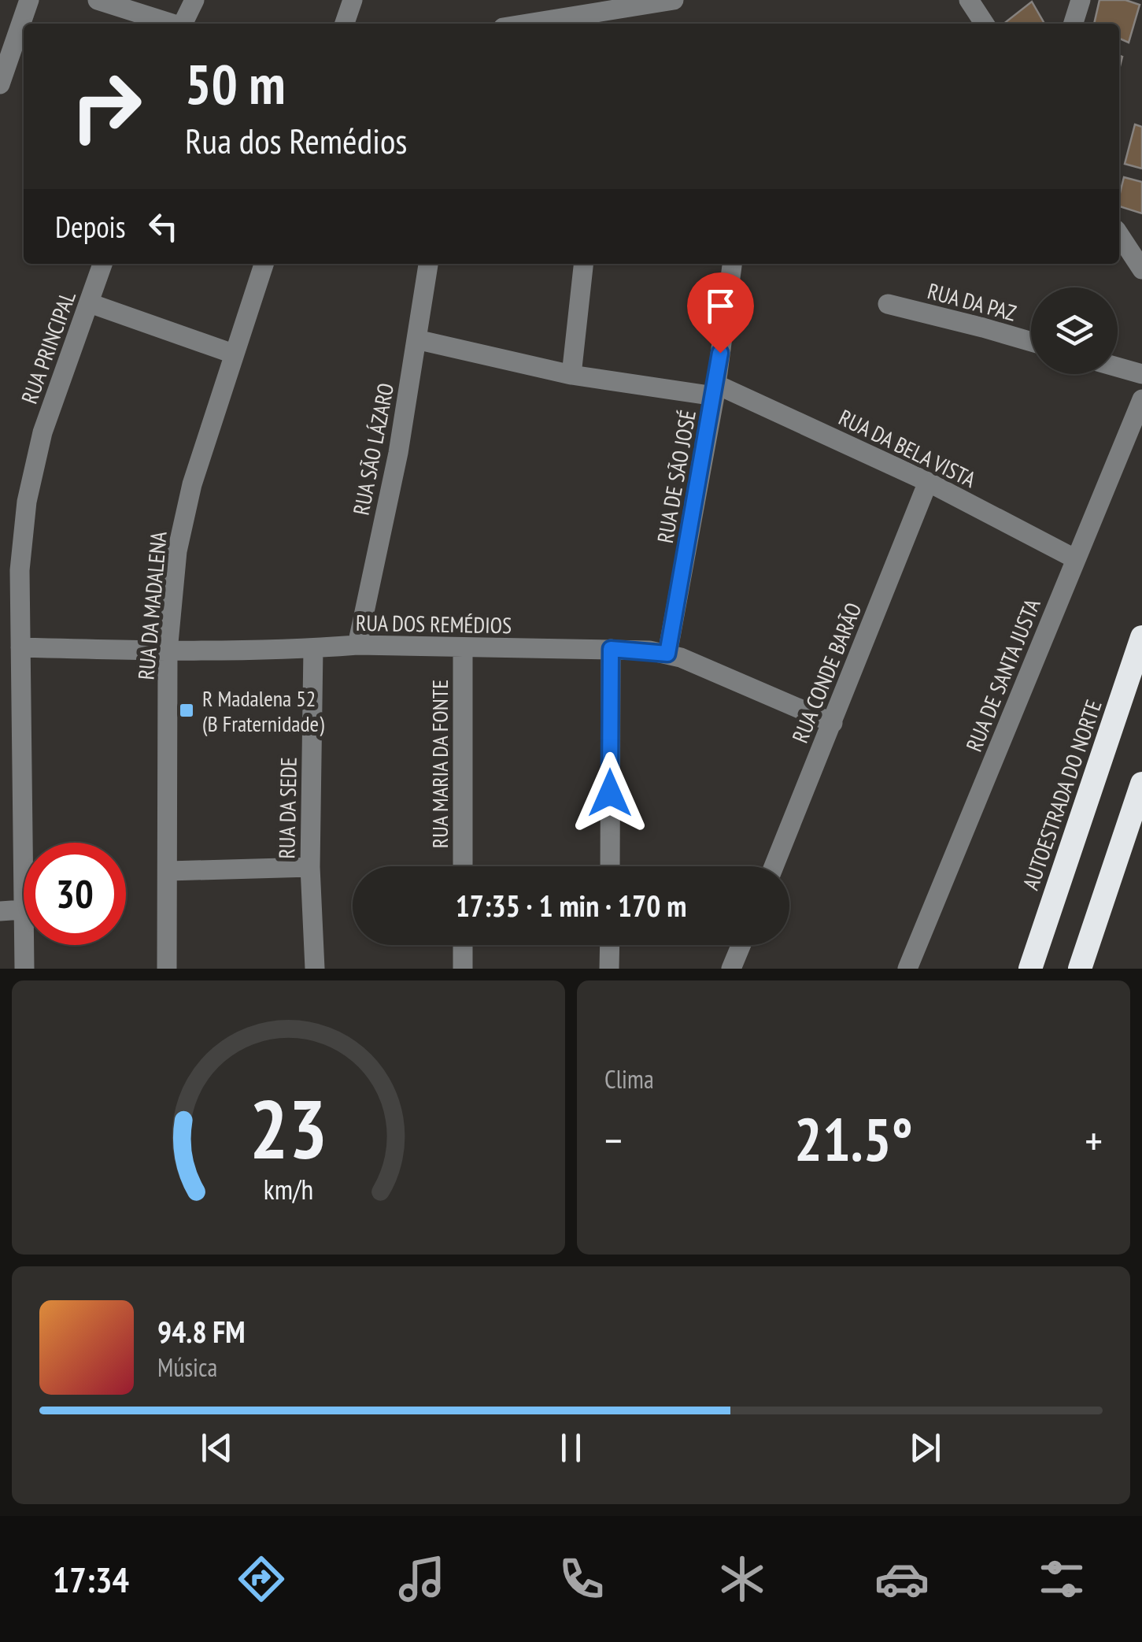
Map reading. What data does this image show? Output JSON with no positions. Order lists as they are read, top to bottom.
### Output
{
  "streets": {
    "highway": ["AUTOESTRADA DO NORTE"],
    "street": [
      "RUA DA PAZ",
      "RUA PRINCIPAL",
      "RUA DA BELA VISTA",
      "RUA SÃO LÁZARO",
      "RUA DE SÃO JOSÉ",
      "RUA DA MADALENA",
      "RUA DOS REMÉDIOS",
      "RUA CONDE BARÃO",
      "RUA DE SANTA JUSTA",
      "RUA MARIA DA FONTE",
      "RUA DA SEDE"
    ]
  },
  "crossings": [
    ["RUA PRINCIPAL", "RUA DOS REMÉDIOS"],
    ["RUA DA BELA VISTA", "RUA SÃO LÁZARO"],
    ["RUA DA BELA VISTA", "RUA DE SÃO JOSÉ"],
    ["RUA DA BELA VISTA", "RUA CONDE BARÃO"],
    ["RUA DA BELA VISTA", "RUA DE SANTA JUSTA"],
    ["RUA SÃO LÁZARO", "RUA DOS REMÉDIOS"],
    ["RUA DE SÃO JOSÉ", "RUA DOS REMÉDIOS"],
    ["RUA DA MADALENA", "RUA DOS REMÉDIOS"],
    ["RUA DOS REMÉDIOS", "RUA CONDE BARÃO"],
    ["RUA DOS REMÉDIOS", "RUA MARIA DA FONTE"],
    ["RUA DOS REMÉDIOS", "RUA DA SEDE"]
  ],
  "places": {
    "transit": ["R Madalena 52 (B Fraternidade)"]
  },
  "page": {
    "turn": ["50 m", "Rua dos Remédios"],
    "then": "Depois",
    "limit": "30",
    "trip": "17:35 · 1 min · 170 m",
    "tile": "Clima",
    "heat": ["−", "21.5°", "+"],
    "song": ["94.8 FM", "Música"],
    "tabs": "17:34",
    "gauge": ["23", "km/h"]
  }
}
